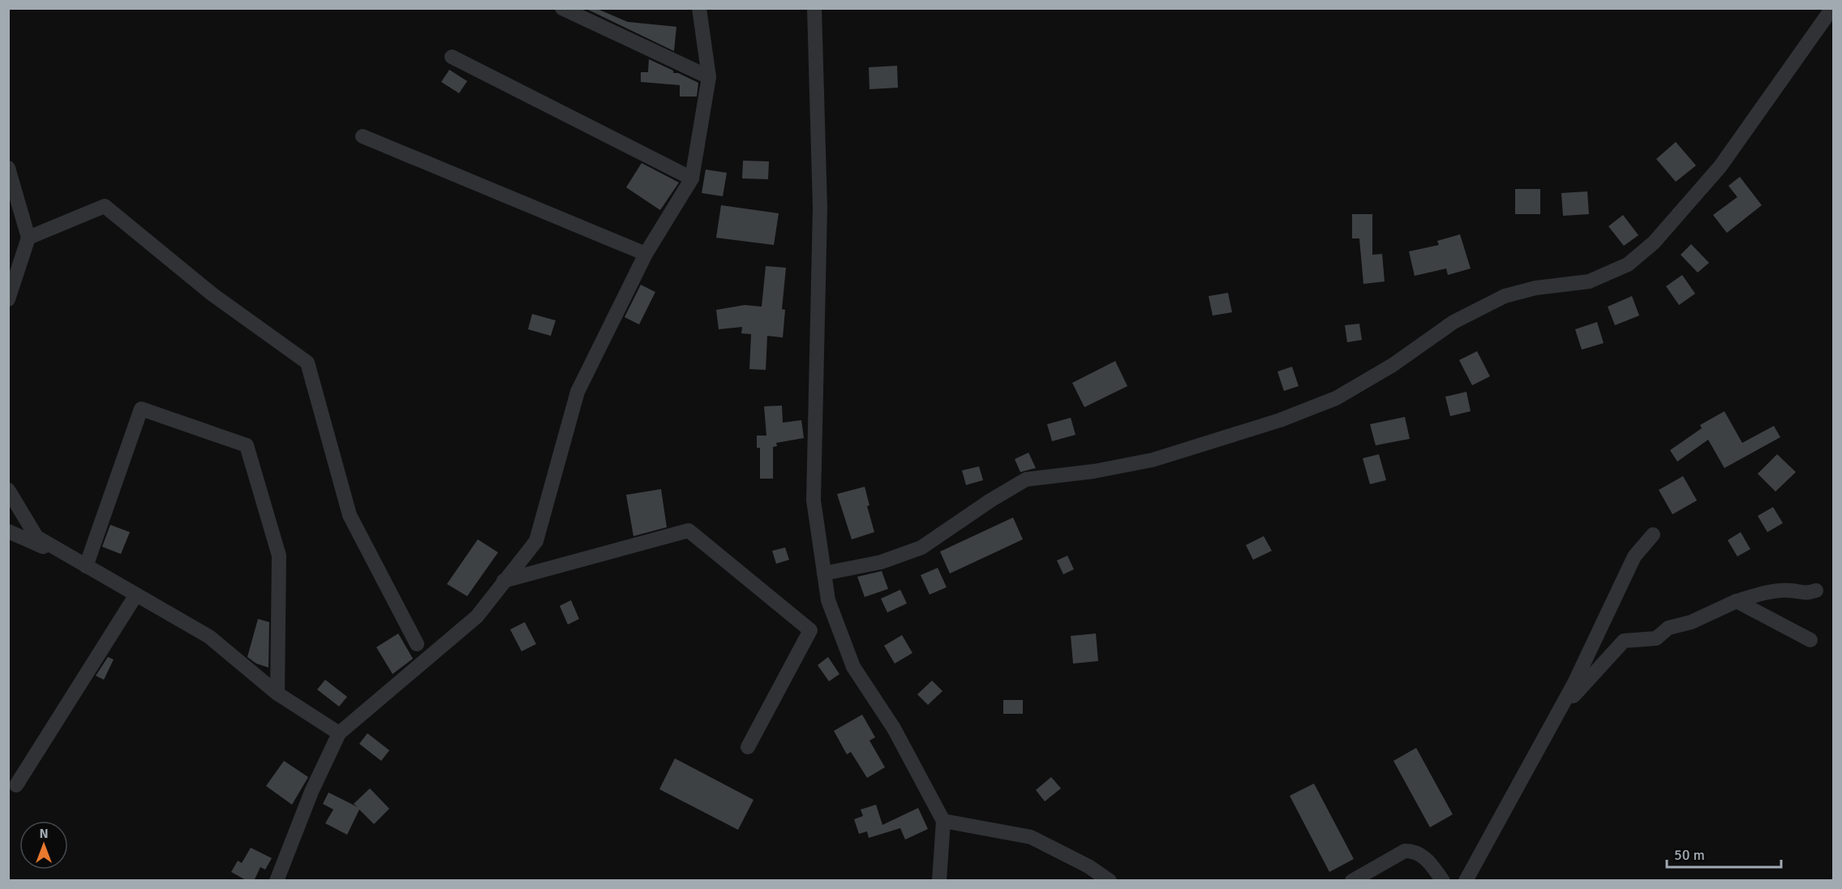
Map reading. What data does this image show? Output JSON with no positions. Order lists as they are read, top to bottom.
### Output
{
  "scale_bar": "50 m",
  "north": "top"
}
